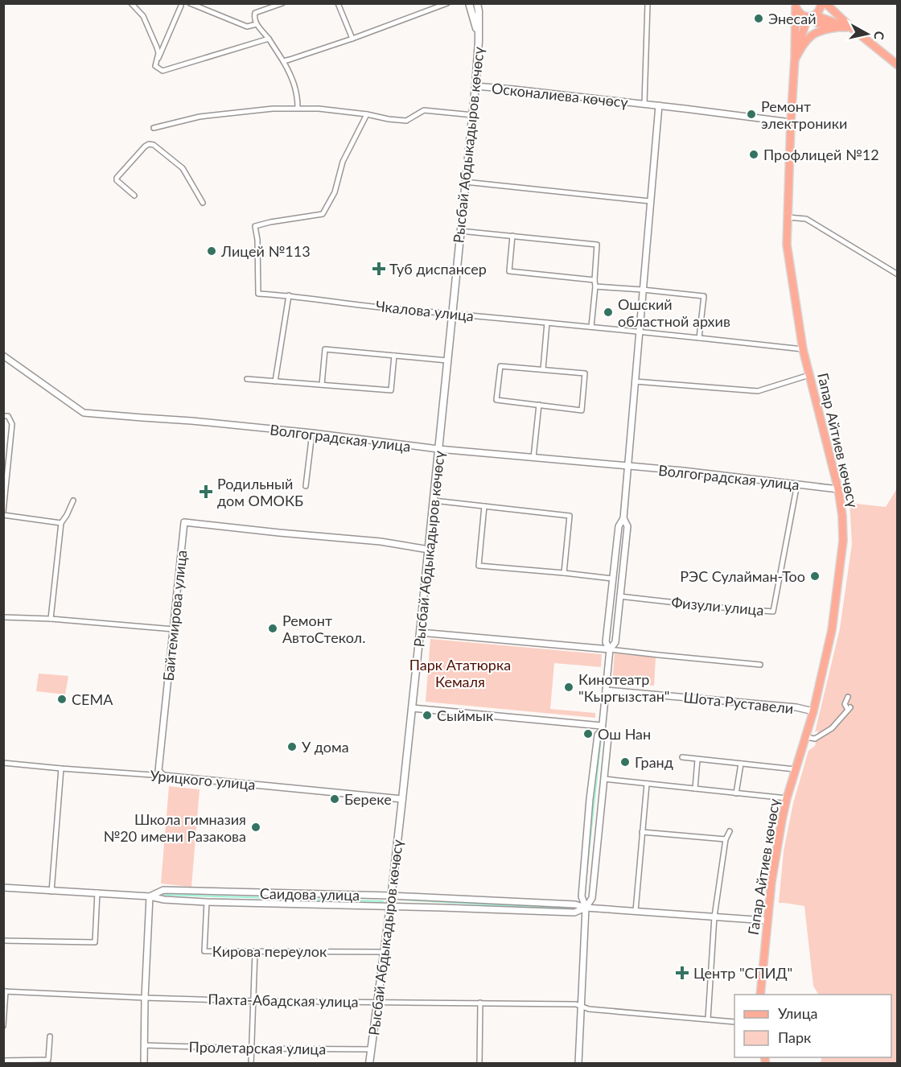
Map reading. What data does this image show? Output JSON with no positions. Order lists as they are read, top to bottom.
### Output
{
  "streets": {
    "main road": ["Рысбай Абдыкадыров көчөсү", "Гапар Айтиев көчөсү"],
    "street": [
      "Осконалиева көчөсү",
      "Чкалова улица",
      "Волгоградская улица",
      "Физули улица",
      "Байтемирова улица",
      "Шота Руставели",
      "Урицкого улица",
      "Саидова улица",
      "Кирова переулок",
      "Пахта-Абадская улица",
      "Пролетарская улица"
    ]
  },
  "crossings": [
    ["Осконалиева көчөсү", "Рысбай Абдыкадыров көчөсү"],
    ["Осконалиева көчөсү", "Гапар Айтиев көчөсү"],
    ["Рысбай Абдыкадыров көчөсү", "Чкалова улица"],
    ["Рысбай Абдыкадыров көчөсү", "Волгоградская улица"],
    ["Рысбай Абдыкадыров көчөсү", "Байтемирова улица"],
    ["Рысбай Абдыкадыров көчөсү", "Урицкого улица"],
    ["Рысбай Абдыкадыров көчөсү", "Саидова улица"],
    ["Рысбай Абдыкадыров көчөсү", "Кирова переулок"],
    ["Рысбай Абдыкадыров көчөсү", "Пахта-Абадская улица"],
    ["Рысбай Абдыкадыров көчөсү", "Пролетарская улица"],
    ["Чкалова улица", "Гапар Айтиев көчөсү"],
    ["Волгоградская улица", "Гапар Айтиев көчөсү"],
    ["Волгоградская улица", "Физули улица"],
    ["Гапар Айтиев көчөсү", "Шота Руставели"],
    ["Гапар Айтиев көчөсү", "Саидова улица"],
    ["Байтемирова улица", "Урицкого улица"],
    ["Саидова улица", "Кирова переулок"]
  ],
  "parks": ["Парк Ататюрка Кемаля"],
  "places": {
    "other": [
      "Энесай",
      "Ремонт электроники",
      "Профлицей №12",
      "Лицей №113",
      "Ошский областной архив",
      "РЭС Сулайман-Тоо",
      "Ремонт АвтоСтекол.",
      "Кинотеатр \"Кыргызстан\"",
      "СЕМА",
      "Сыймык",
      "Ош Нан",
      "У дома",
      "Гранд",
      "Береке",
      "Школа гимназия №20 имени Разакова"
    ],
    "health": ["Туб диспансер", "Родильный дом ОМОКБ", "Центр \"СПИД\""]
  },
  "legend": ["Улица", "Парк"],
  "north": "right"
}
